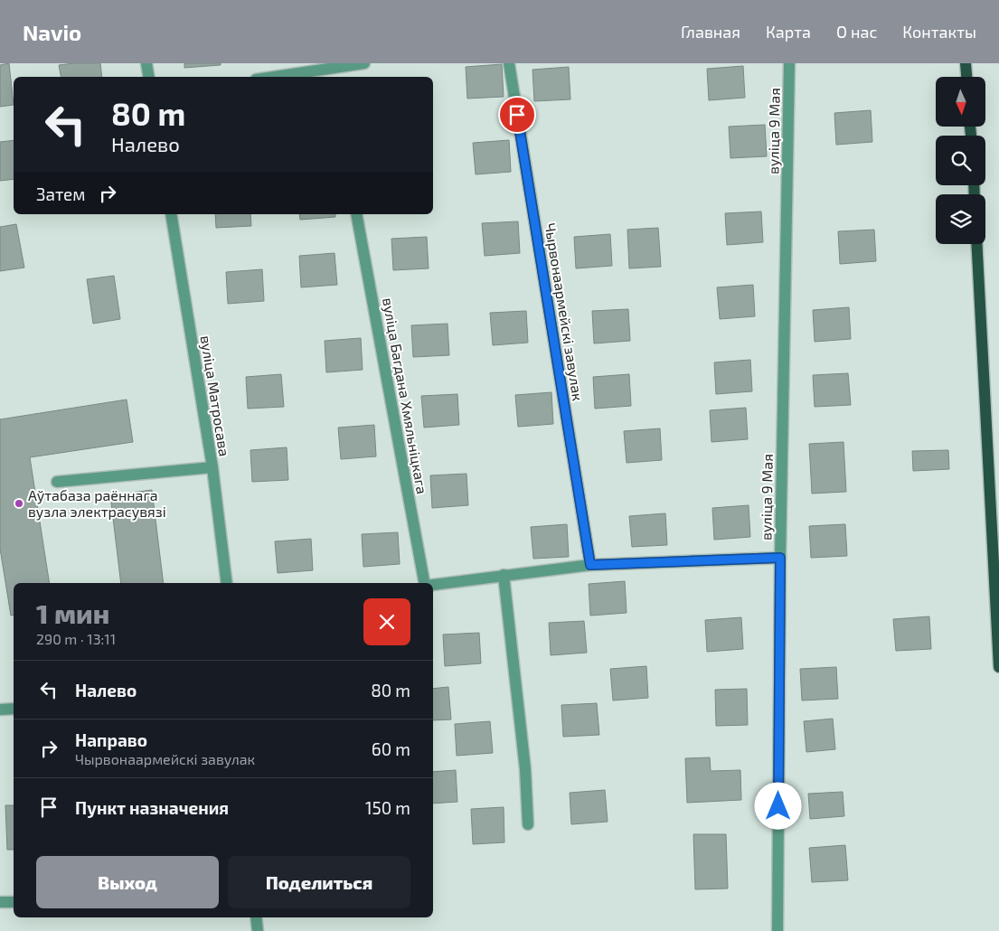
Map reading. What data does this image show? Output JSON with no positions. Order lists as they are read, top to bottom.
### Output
{
  "streets": {
    "street": [
      "вуліца 9 Мая",
      "Чырвонаармейскі завулак",
      "вуліца Матросава",
      "вуліца Багдана Хмяльніцкага"
    ]
  },
  "places": ["Аўтабаза раённага вузла электрасувязі"],
  "north": "bottom",
  "page": {
    "header": "Navio",
    "nav": [
      "Главная",
      "Карта",
      "О нас",
      "Контакты"
    ],
    "turn": ["80 m", "Налево"],
    "then": "Затем",
    "heading": ["1 мин", "290 m · 13:11"],
    "list": [
      {
        "name": "Налево",
        "value": "80 m"
      },
      {
        "name": "Направо",
        "note": "Чырвонаармейскі завулак",
        "value": "60 m"
      },
      {
        "name": "Пункт назначения",
        "value": "150 m"
      }
    ],
    "buttons": ["Выход", "Поделиться"]
  }
}
